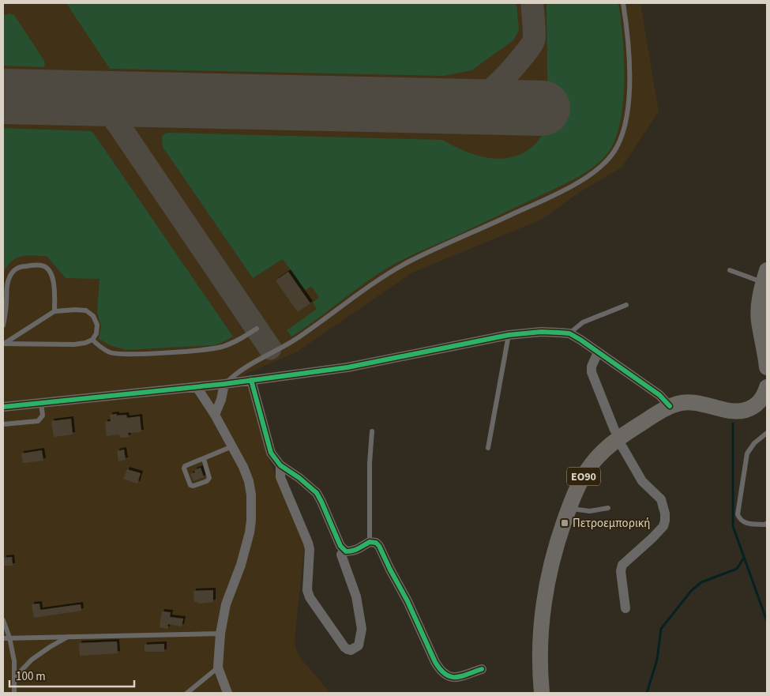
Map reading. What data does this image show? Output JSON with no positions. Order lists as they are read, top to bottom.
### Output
{
  "streets": {
    "main road": ["ΕΟ90"]
  },
  "places": {
    "transit": ["Πετροεμπορική"]
  },
  "scale_bar": "100 m"
}
